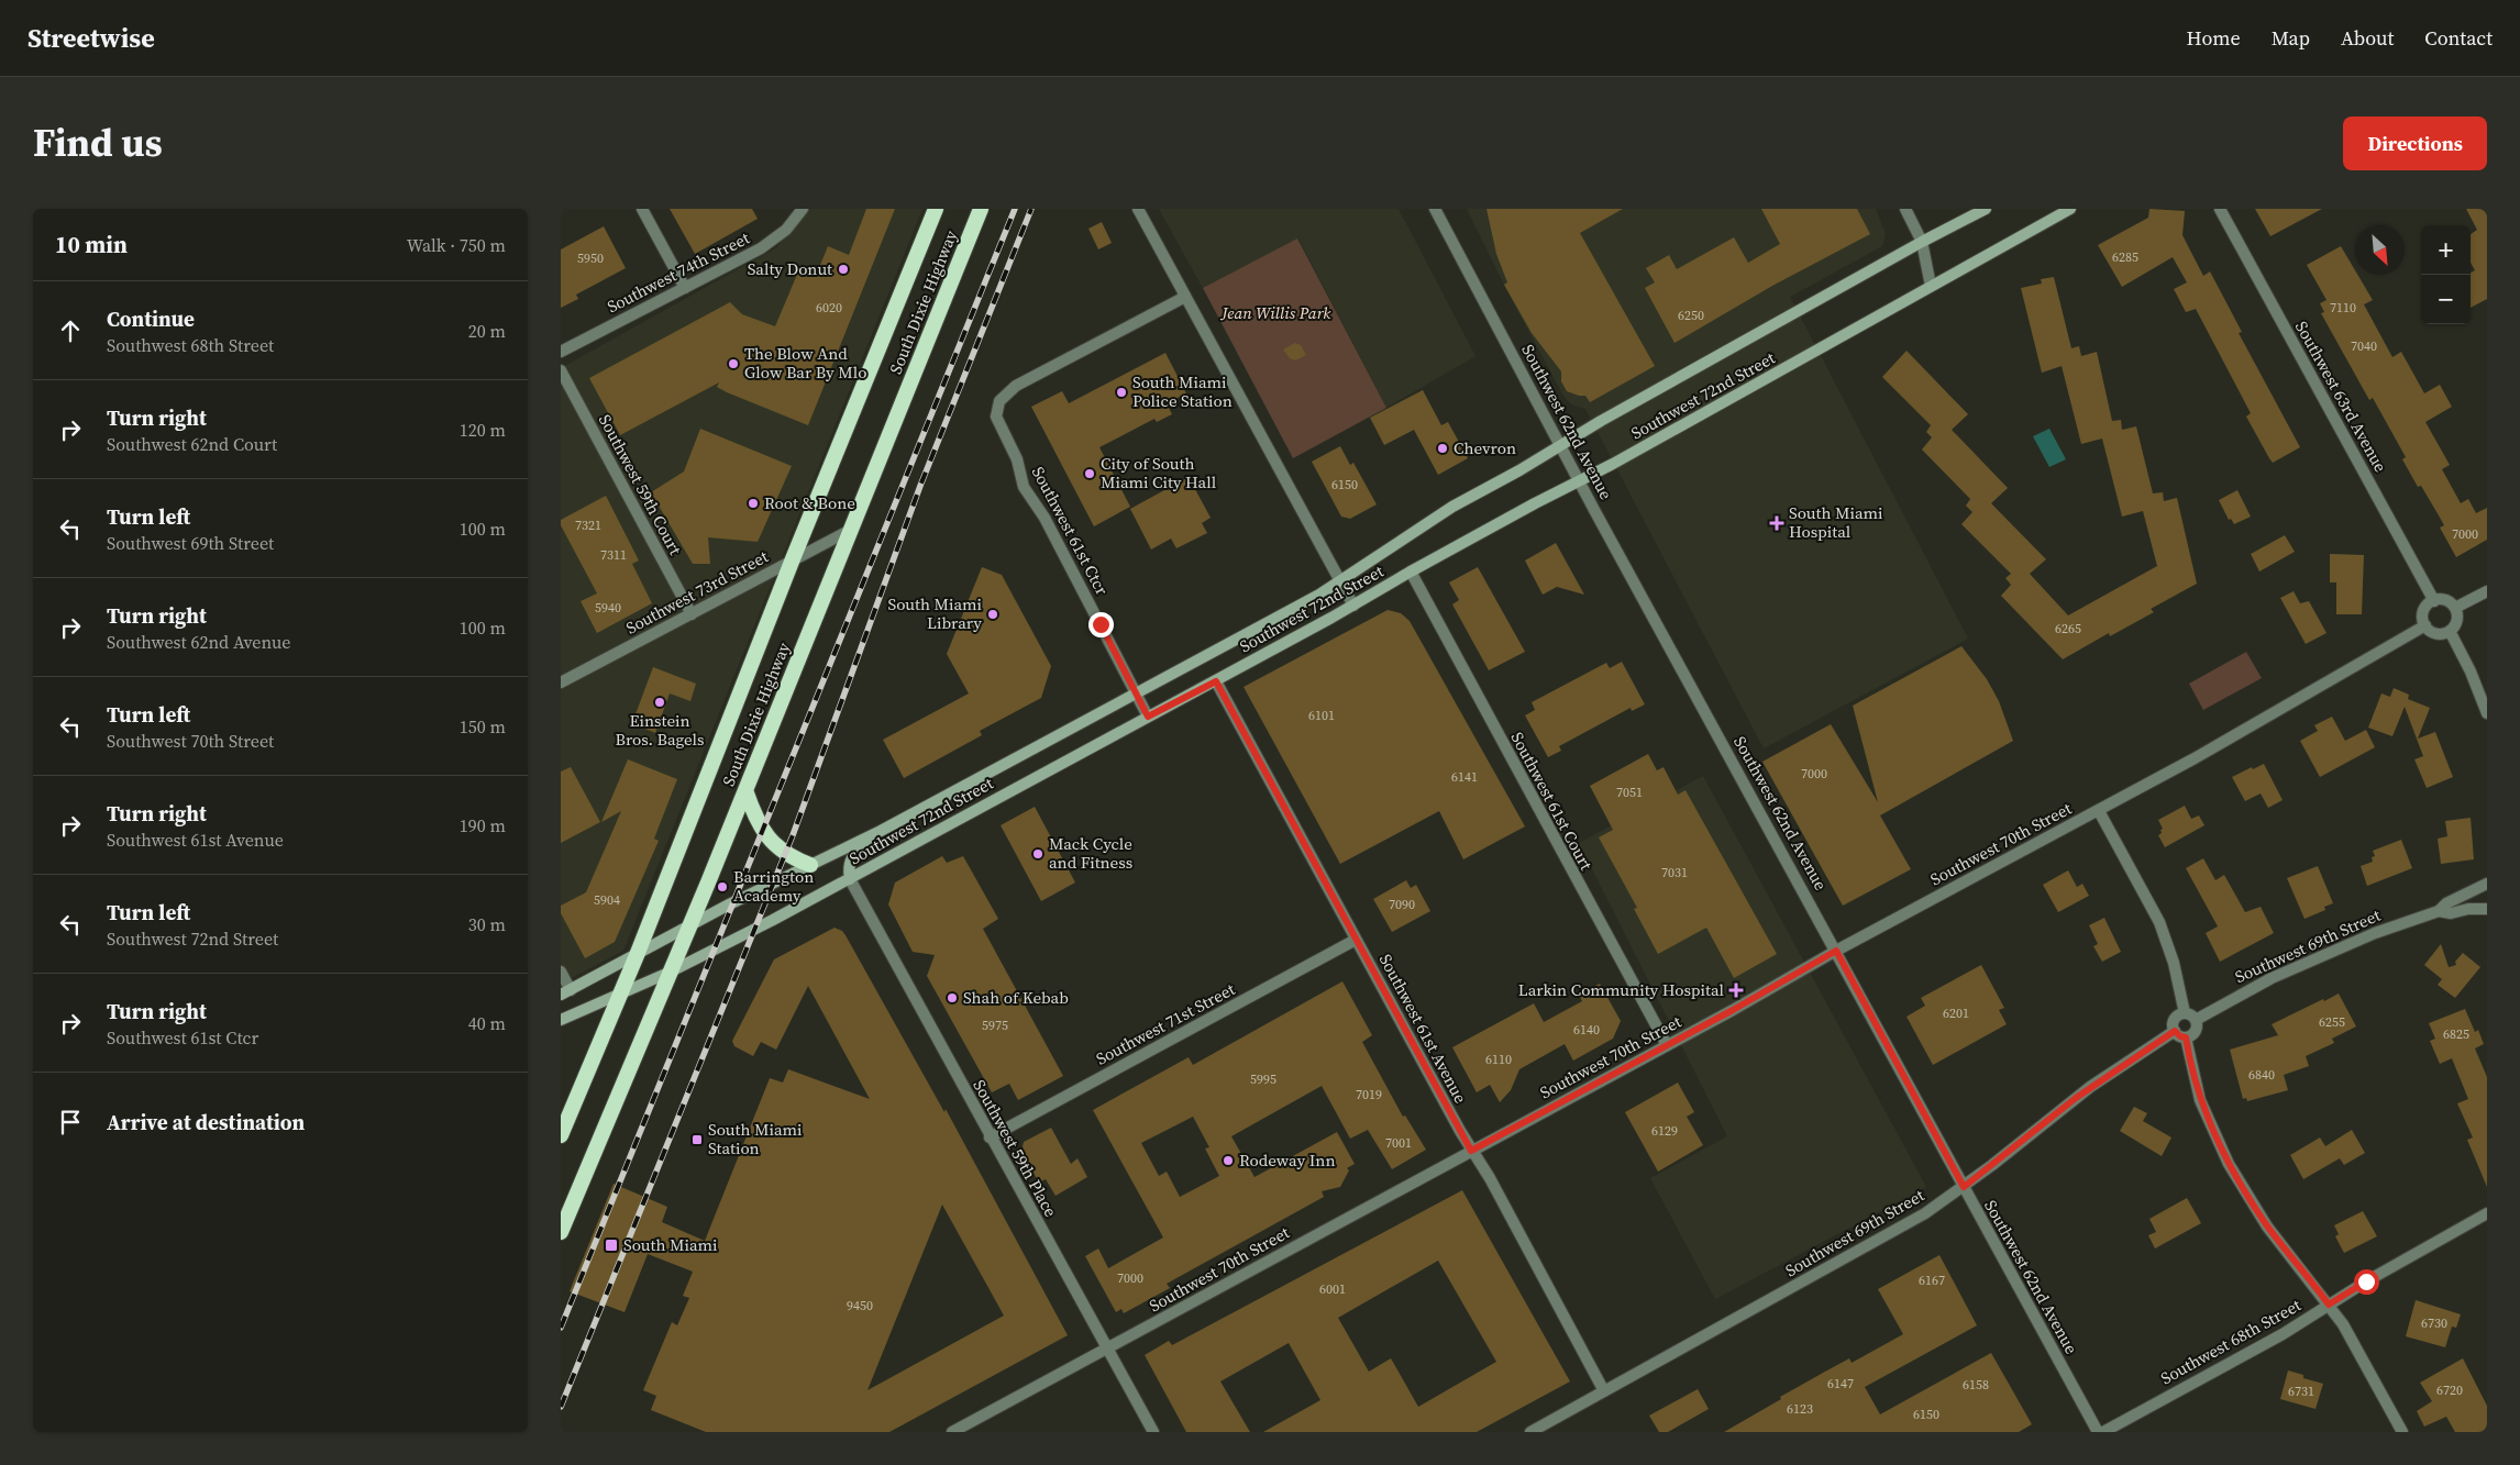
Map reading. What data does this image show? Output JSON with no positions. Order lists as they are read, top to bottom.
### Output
{
  "streets": {
    "highway": ["South Dixie Highway"],
    "main road": ["Southwest 72nd Street"],
    "street": [
      "Southwest 74th Street",
      "Southwest 63rd Avenue",
      "Southwest 62nd Avenue",
      "Southwest 59th Court",
      "Southwest 61st Ctcr",
      "Southwest 73rd Street",
      "Southwest 61st Court",
      "Southwest 70th Street",
      "Southwest 69th Street",
      "Southwest 71st Street",
      "Southwest 61st Avenue",
      "Southwest 59th Place",
      "Southwest 68th Street"
    ]
  },
  "crossings": [
    ["South Dixie Highway", "Southwest 72nd Street"],
    ["South Dixie Highway", "Southwest 73rd Street"],
    ["Southwest 72nd Street", "Southwest 62nd Avenue"],
    ["Southwest 72nd Street", "Southwest 61st Ctcr"],
    ["Southwest 72nd Street", "Southwest 61st Court"],
    ["Southwest 72nd Street", "Southwest 61st Avenue"],
    ["Southwest 72nd Street", "Southwest 59th Place"],
    ["Southwest 63rd Avenue", "Southwest 70th Street"],
    ["Southwest 62nd Avenue", "Southwest 70th Street"],
    ["Southwest 62nd Avenue", "Southwest 69th Street"],
    ["Southwest 59th Court", "Southwest 73rd Street"],
    ["Southwest 61st Court", "Southwest 70th Street"],
    ["Southwest 70th Street", "Southwest 61st Avenue"],
    ["Southwest 70th Street", "Southwest 59th Place"],
    ["Southwest 69th Street", "Southwest 61st Avenue"],
    ["Southwest 71st Street", "Southwest 61st Avenue"],
    ["Southwest 71st Street", "Southwest 59th Place"]
  ],
  "parks": ["Jean Willis Park"],
  "places": {
    "other": [
      "Salty Donut",
      "The Blow And Glow Bar By Mlo",
      "South Miami Police Station",
      "Chevron",
      "City of South Miami City Hall",
      "Root & Bone",
      "South Miami Library",
      "Einstein Bros. Bagels",
      "Mack Cycle and Fitness",
      "Barrington Academy",
      "Shah of Kebab",
      "Rodeway Inn"
    ],
    "health": ["South Miami Hospital", "Larkin Community Hospital"],
    "transit": ["South Miami Station", "South Miami"]
  },
  "house_numbers": [
    "6285",
    "5950",
    "6020",
    "7110",
    "6250",
    "7040",
    "6150",
    "7321",
    "7000",
    "7311",
    "5940",
    "6265",
    "6101",
    "7000",
    "6141",
    "7051",
    "7031",
    "5904",
    "7090",
    "6201",
    "6255",
    "5975",
    "6140",
    "6825",
    "6110",
    "6840",
    "5995",
    "7019",
    "6129",
    "7001",
    "7000",
    "6167",
    "6001",
    "9450",
    "6730",
    "6147",
    "6158",
    "6720",
    "6731",
    "6123",
    "6150"
  ],
  "north": "bottom right",
  "page": {
    "header": "Streetwise",
    "nav": [
      "Home",
      "Map",
      "About",
      "Contact"
    ],
    "title": "Find us",
    "buttons": "Directions",
    "heading": ["10 min", "Walk · 750 m"],
    "map_buttons": ["+", "−"],
    "list": [
      ["Continue", "Southwest 68th Street", "20 m"],
      ["Turn right", "Southwest 62nd Court", "120 m"],
      ["Turn left", "Southwest 69th Street", "100 m"],
      ["Turn right", "Southwest 62nd Avenue", "100 m"],
      ["Turn left", "Southwest 70th Street", "150 m"],
      ["Turn right", "Southwest 61st Avenue", "190 m"],
      ["Turn left", "Southwest 72nd Street", "30 m"],
      ["Turn right", "Southwest 61st Ctcr", "40 m"],
      "Arrive at destination"
    ]
  }
}
